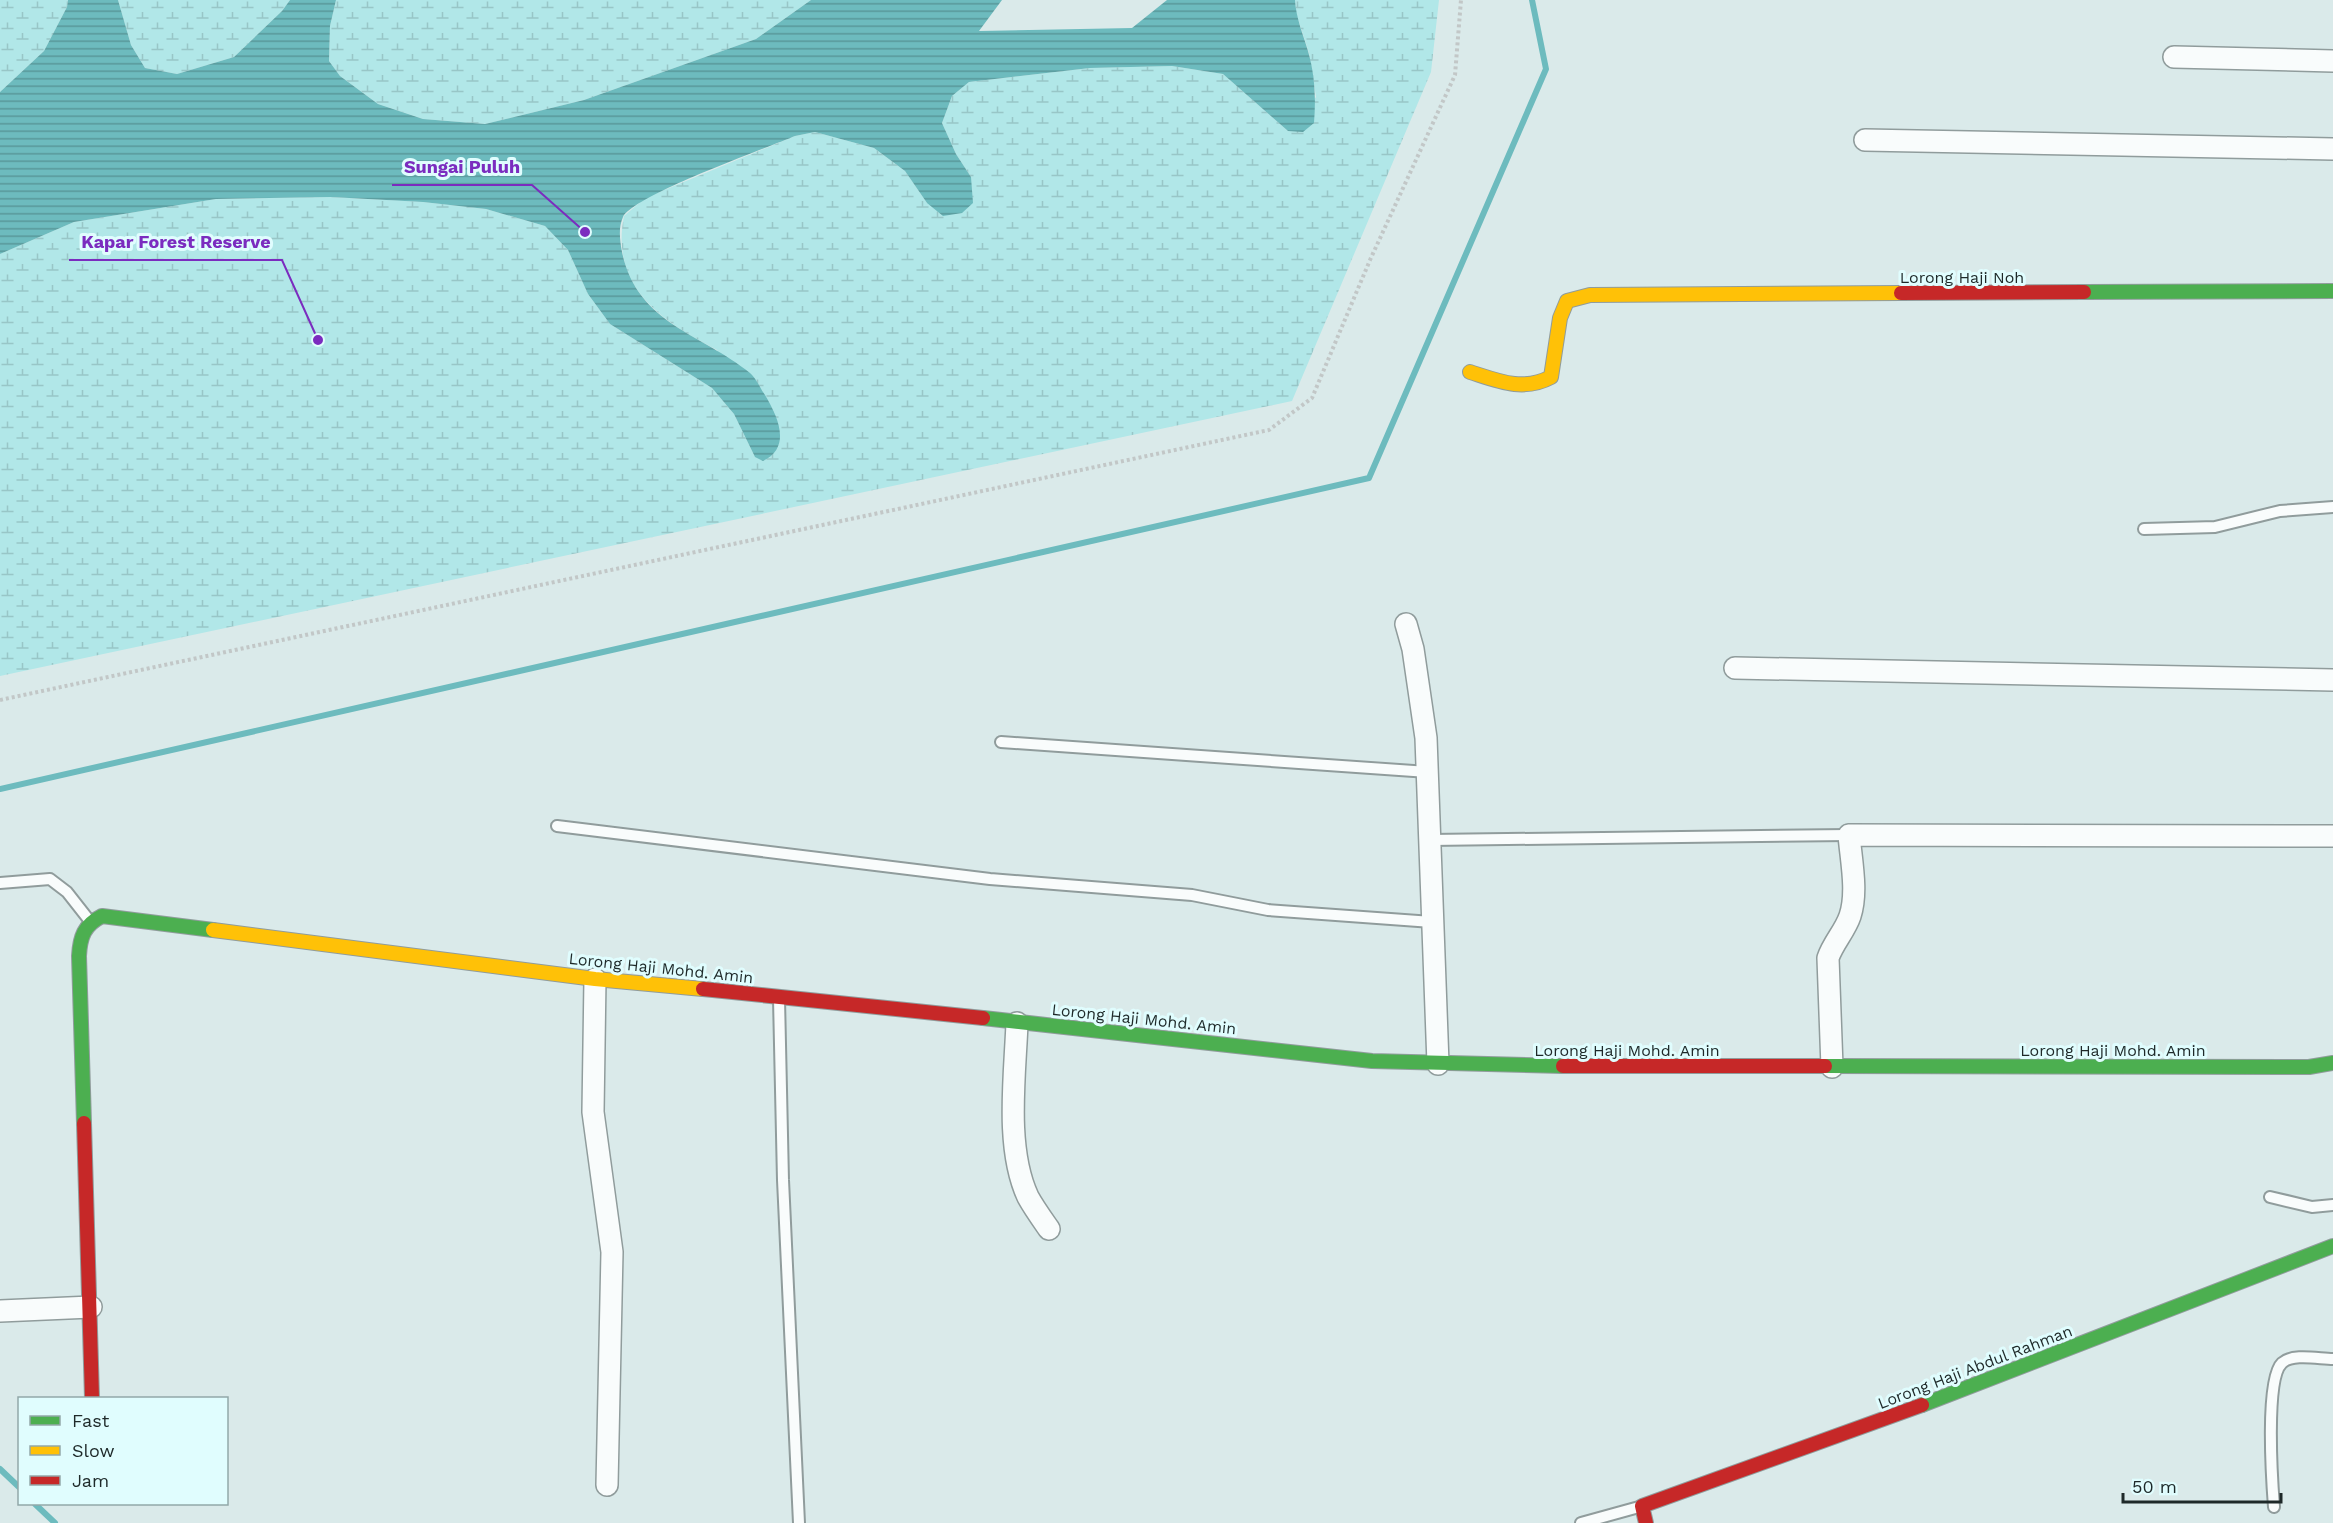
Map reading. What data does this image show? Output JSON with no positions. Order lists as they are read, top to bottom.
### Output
{
  "streets": {
    "street": ["Lorong Haji Noh", "Lorong Haji Mohd. Amin", "Lorong Haji Abdul Rahman"]
  },
  "places": ["Sungai Puluh", "Kapar Forest Reserve"],
  "legend": ["Fast", "Slow", "Jam"],
  "scale_bar": "50 m"
}
